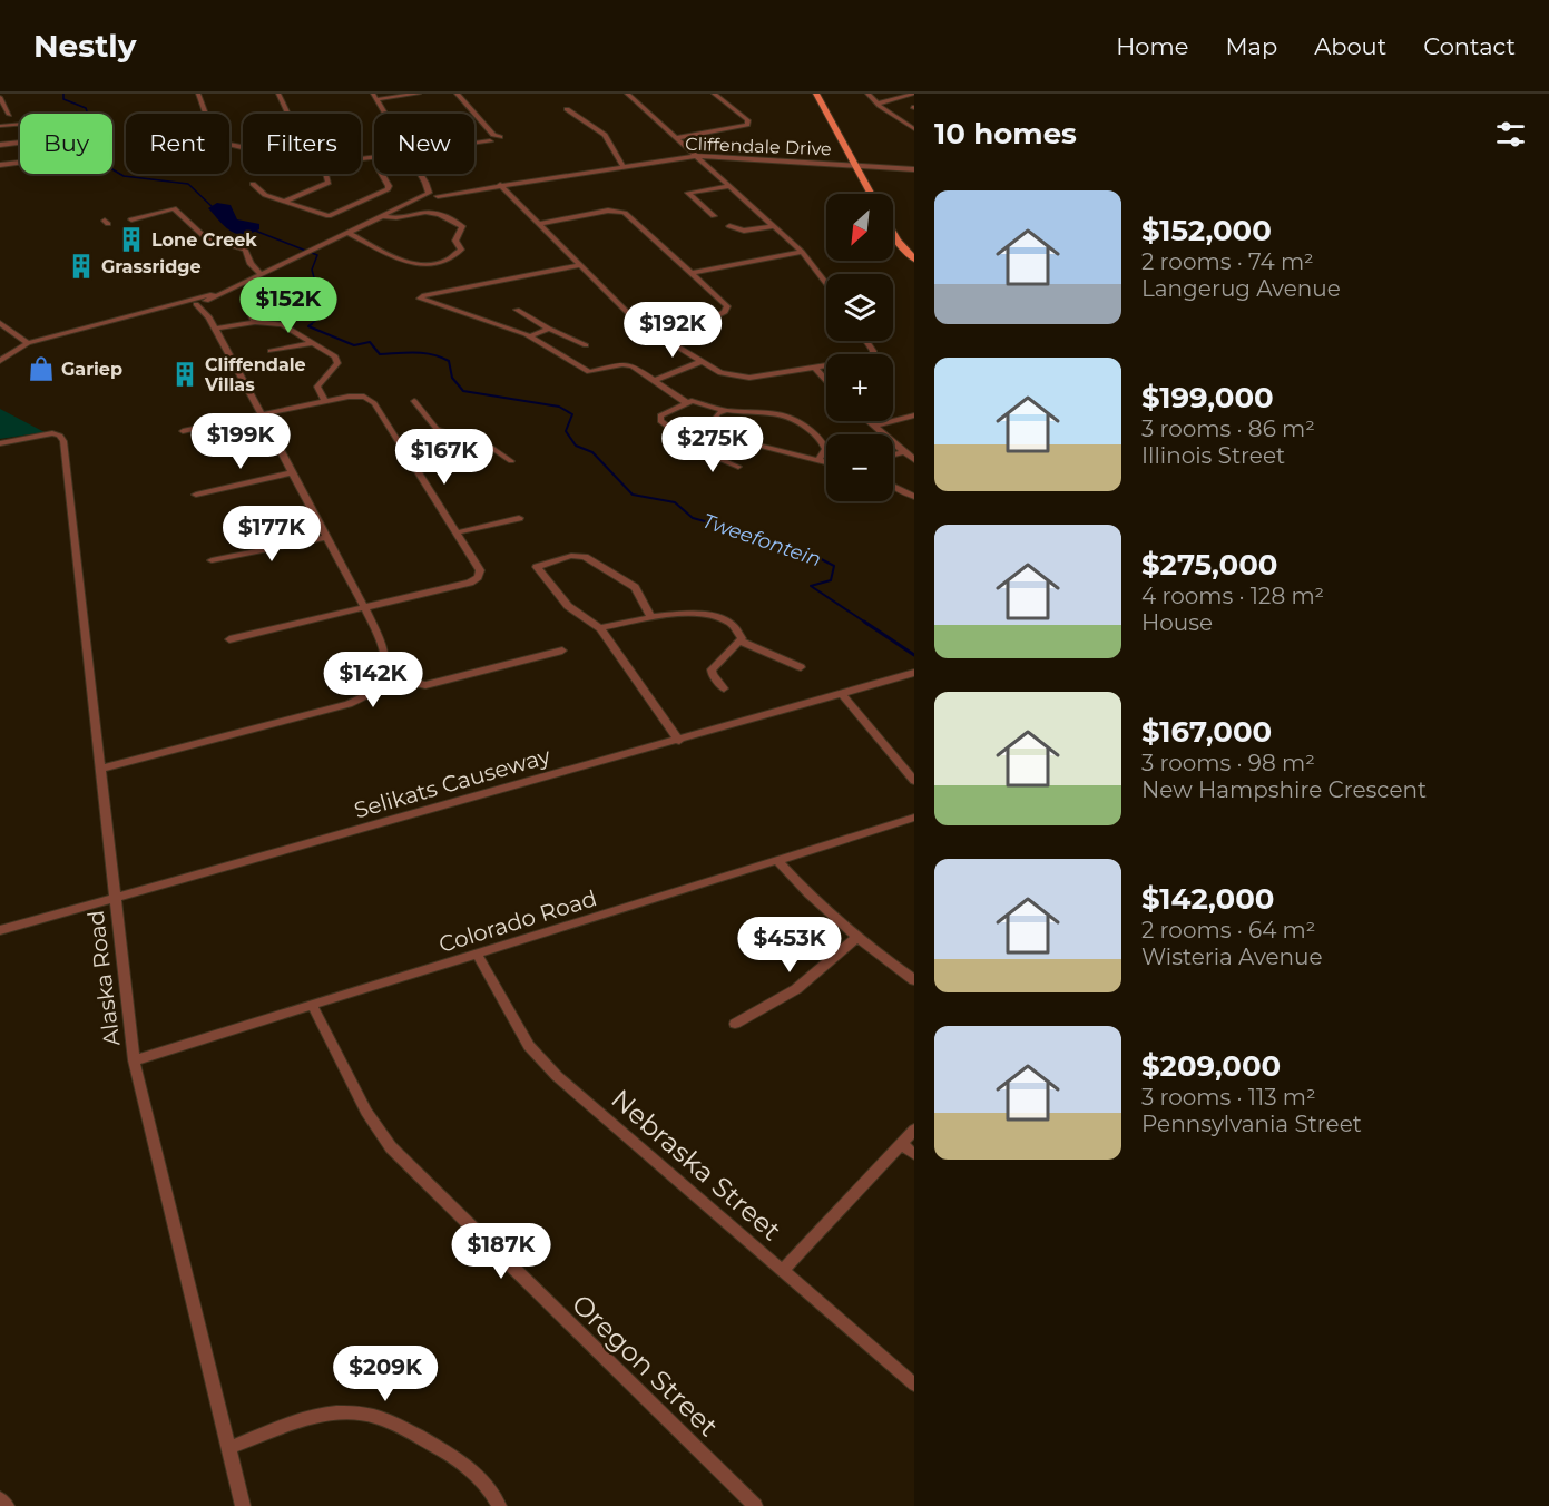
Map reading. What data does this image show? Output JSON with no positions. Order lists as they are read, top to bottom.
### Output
{
  "streets": {
    "street": [
      "Cliffendale Drive",
      "Selikats Causeway",
      "Colorado Road",
      "Alaska Road",
      "Nebraska Street",
      "Oregon Street"
    ]
  },
  "crossings": [
    ["Selikats Causeway", "Alaska Road"],
    ["Colorado Road", "Alaska Road"],
    ["Colorado Road", "Nebraska Street"],
    ["Colorado Road", "Oregon Street"]
  ],
  "water": ["Tweefontein"],
  "places": {
    "building": ["Lone Creek", "Grassridge", "Cliffendale Villas"],
    "shop": ["Gariep"]
  },
  "north": "bottom left",
  "page": {
    "header": "Nestly",
    "nav": [
      "Home",
      "Map",
      "About",
      "Contact"
    ],
    "heading": "10 homes",
    "chip": [
      "Buy",
      "Rent",
      "Filters",
      "New"
    ],
    "list": [
      {
        "name": "$152,000",
        "note": "2 rooms · 74 m² · Langerug Avenue"
      },
      {
        "name": "$199,000",
        "note": "3 rooms · 86 m² · Illinois Street"
      },
      {
        "name": "$275,000",
        "note": "4 rooms · 128 m² · House"
      },
      {
        "name": "$167,000",
        "note": "3 rooms · 98 m² · New Hampshire Crescent"
      },
      {
        "name": "$142,000",
        "note": "2 rooms · 64 m² · Wisteria Avenue"
      },
      {
        "name": "$209,000",
        "note": "3 rooms · 113 m² · Pennsylvania Street"
      }
    ],
    "map_buttons": ["+", "−"],
    "price": [
      "$152K",
      "$192K",
      "$199K",
      "$275K",
      "$167K",
      "$177K",
      "$142K",
      "$453K",
      "$187K",
      "$209K"
    ]
  }
}
